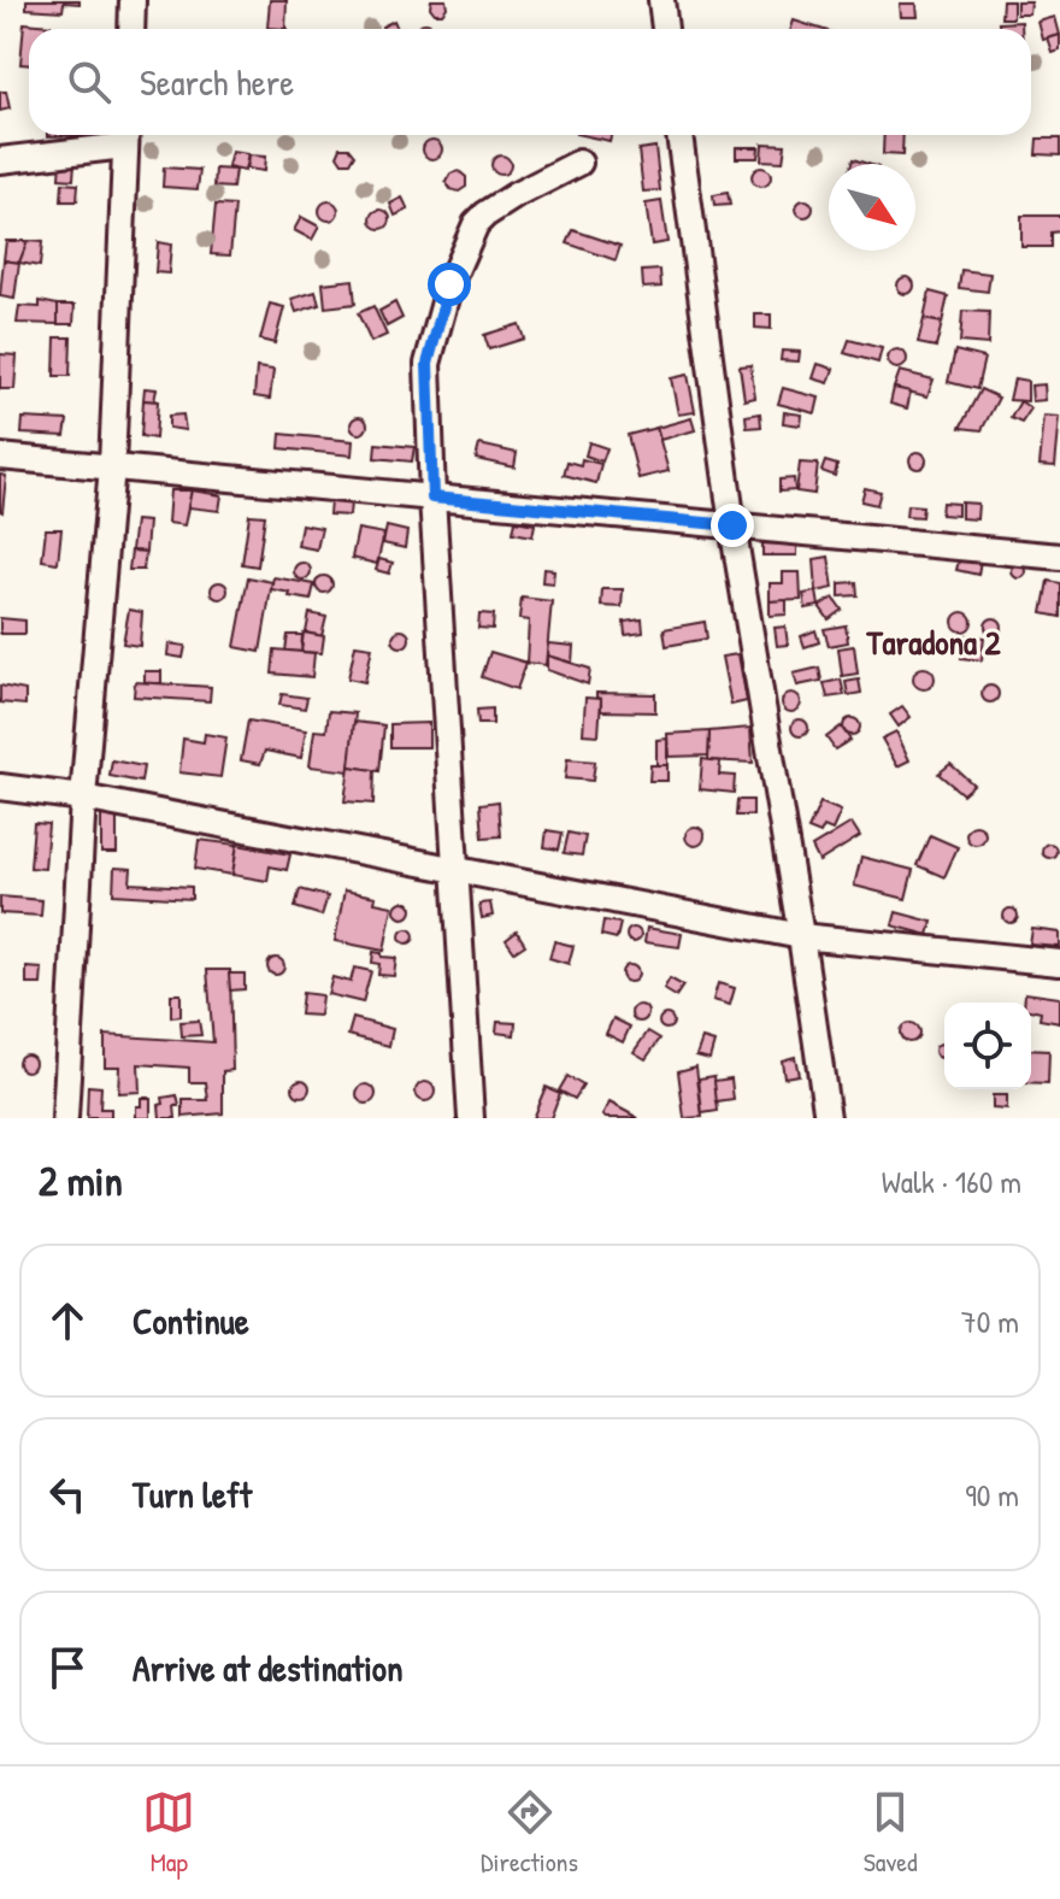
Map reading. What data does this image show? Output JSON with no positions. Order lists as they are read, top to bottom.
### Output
{
  "districts": ["Taradona 2"],
  "north": "bottom right",
  "page": {
    "search": "Search here",
    "heading": ["2 min", "Walk · 160 m"],
    "list": [
      ["Continue", "70 m"],
      ["Turn left", "90 m"],
      "Arrive at destination"
    ],
    "nav": ["Map", "Directions", "Saved"]
  }
}
